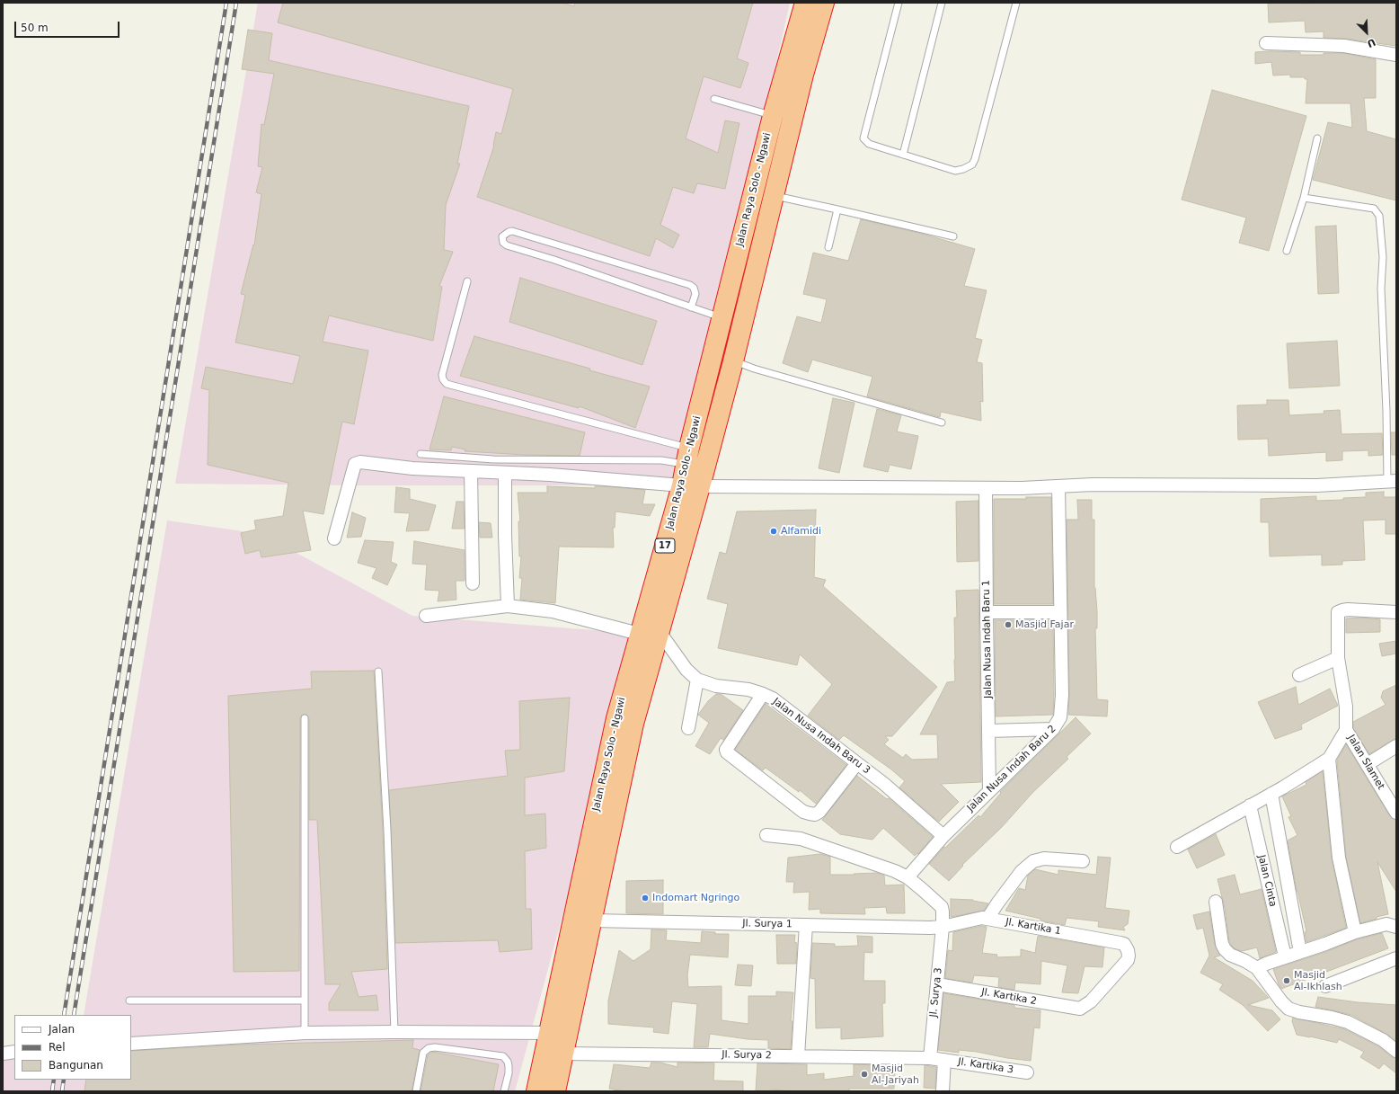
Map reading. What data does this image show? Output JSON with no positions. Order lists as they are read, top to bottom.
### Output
{
  "streets": {
    "highway": ["Jalan Raya Solo - Ngawi", "17"],
    "street": [
      "Jalan Nusa Indah Baru 1",
      "Jalan Nusa Indah Baru 3",
      "Jalan Slamet",
      "Jalan Nusa Indah Baru 2",
      "Jalan Cinta",
      "Jl. Surya 1",
      "Jl. Kartika 1",
      "Jl. Surya 3",
      "Jl. Kartika 2",
      "Jl. Surya 2",
      "Jl. Kartika 3"
    ]
  },
  "crossings": [
    ["Jalan Raya Solo - Ngawi", "Jalan Nusa Indah Baru 3"],
    ["Jalan Raya Solo - Ngawi", "Jl. Surya 1"],
    ["Jalan Raya Solo - Ngawi", "Jl. Surya 2"],
    ["Jalan Nusa Indah Baru 1", "Jalan Nusa Indah Baru 2"],
    ["Jalan Nusa Indah Baru 3", "Jalan Nusa Indah Baru 2"],
    ["Jalan Nusa Indah Baru 2", "Jl. Surya 3"],
    ["Jl. Surya 1", "Jl. Kartika 1"],
    ["Jl. Surya 1", "Jl. Surya 3"],
    ["Jl. Kartika 1", "Jl. Surya 3"],
    ["Jl. Kartika 1", "Jl. Kartika 2"],
    ["Jl. Surya 3", "Jl. Kartika 2"],
    ["Jl. Surya 3", "Jl. Surya 2"],
    ["Jl. Surya 3", "Jl. Kartika 3"],
    ["Jl. Surya 2", "Jl. Kartika 3"]
  ],
  "places": [
    "Alfamidi",
    "Masjid Fajar",
    "Indomart Ngringo",
    "Masjid Al-Ikhlash",
    "Masjid Al-Jariyah"
  ],
  "legend": ["Jalan", "Rel", "Bangunan"],
  "scale_bar": "50 m",
  "north": "bottom right"
}
